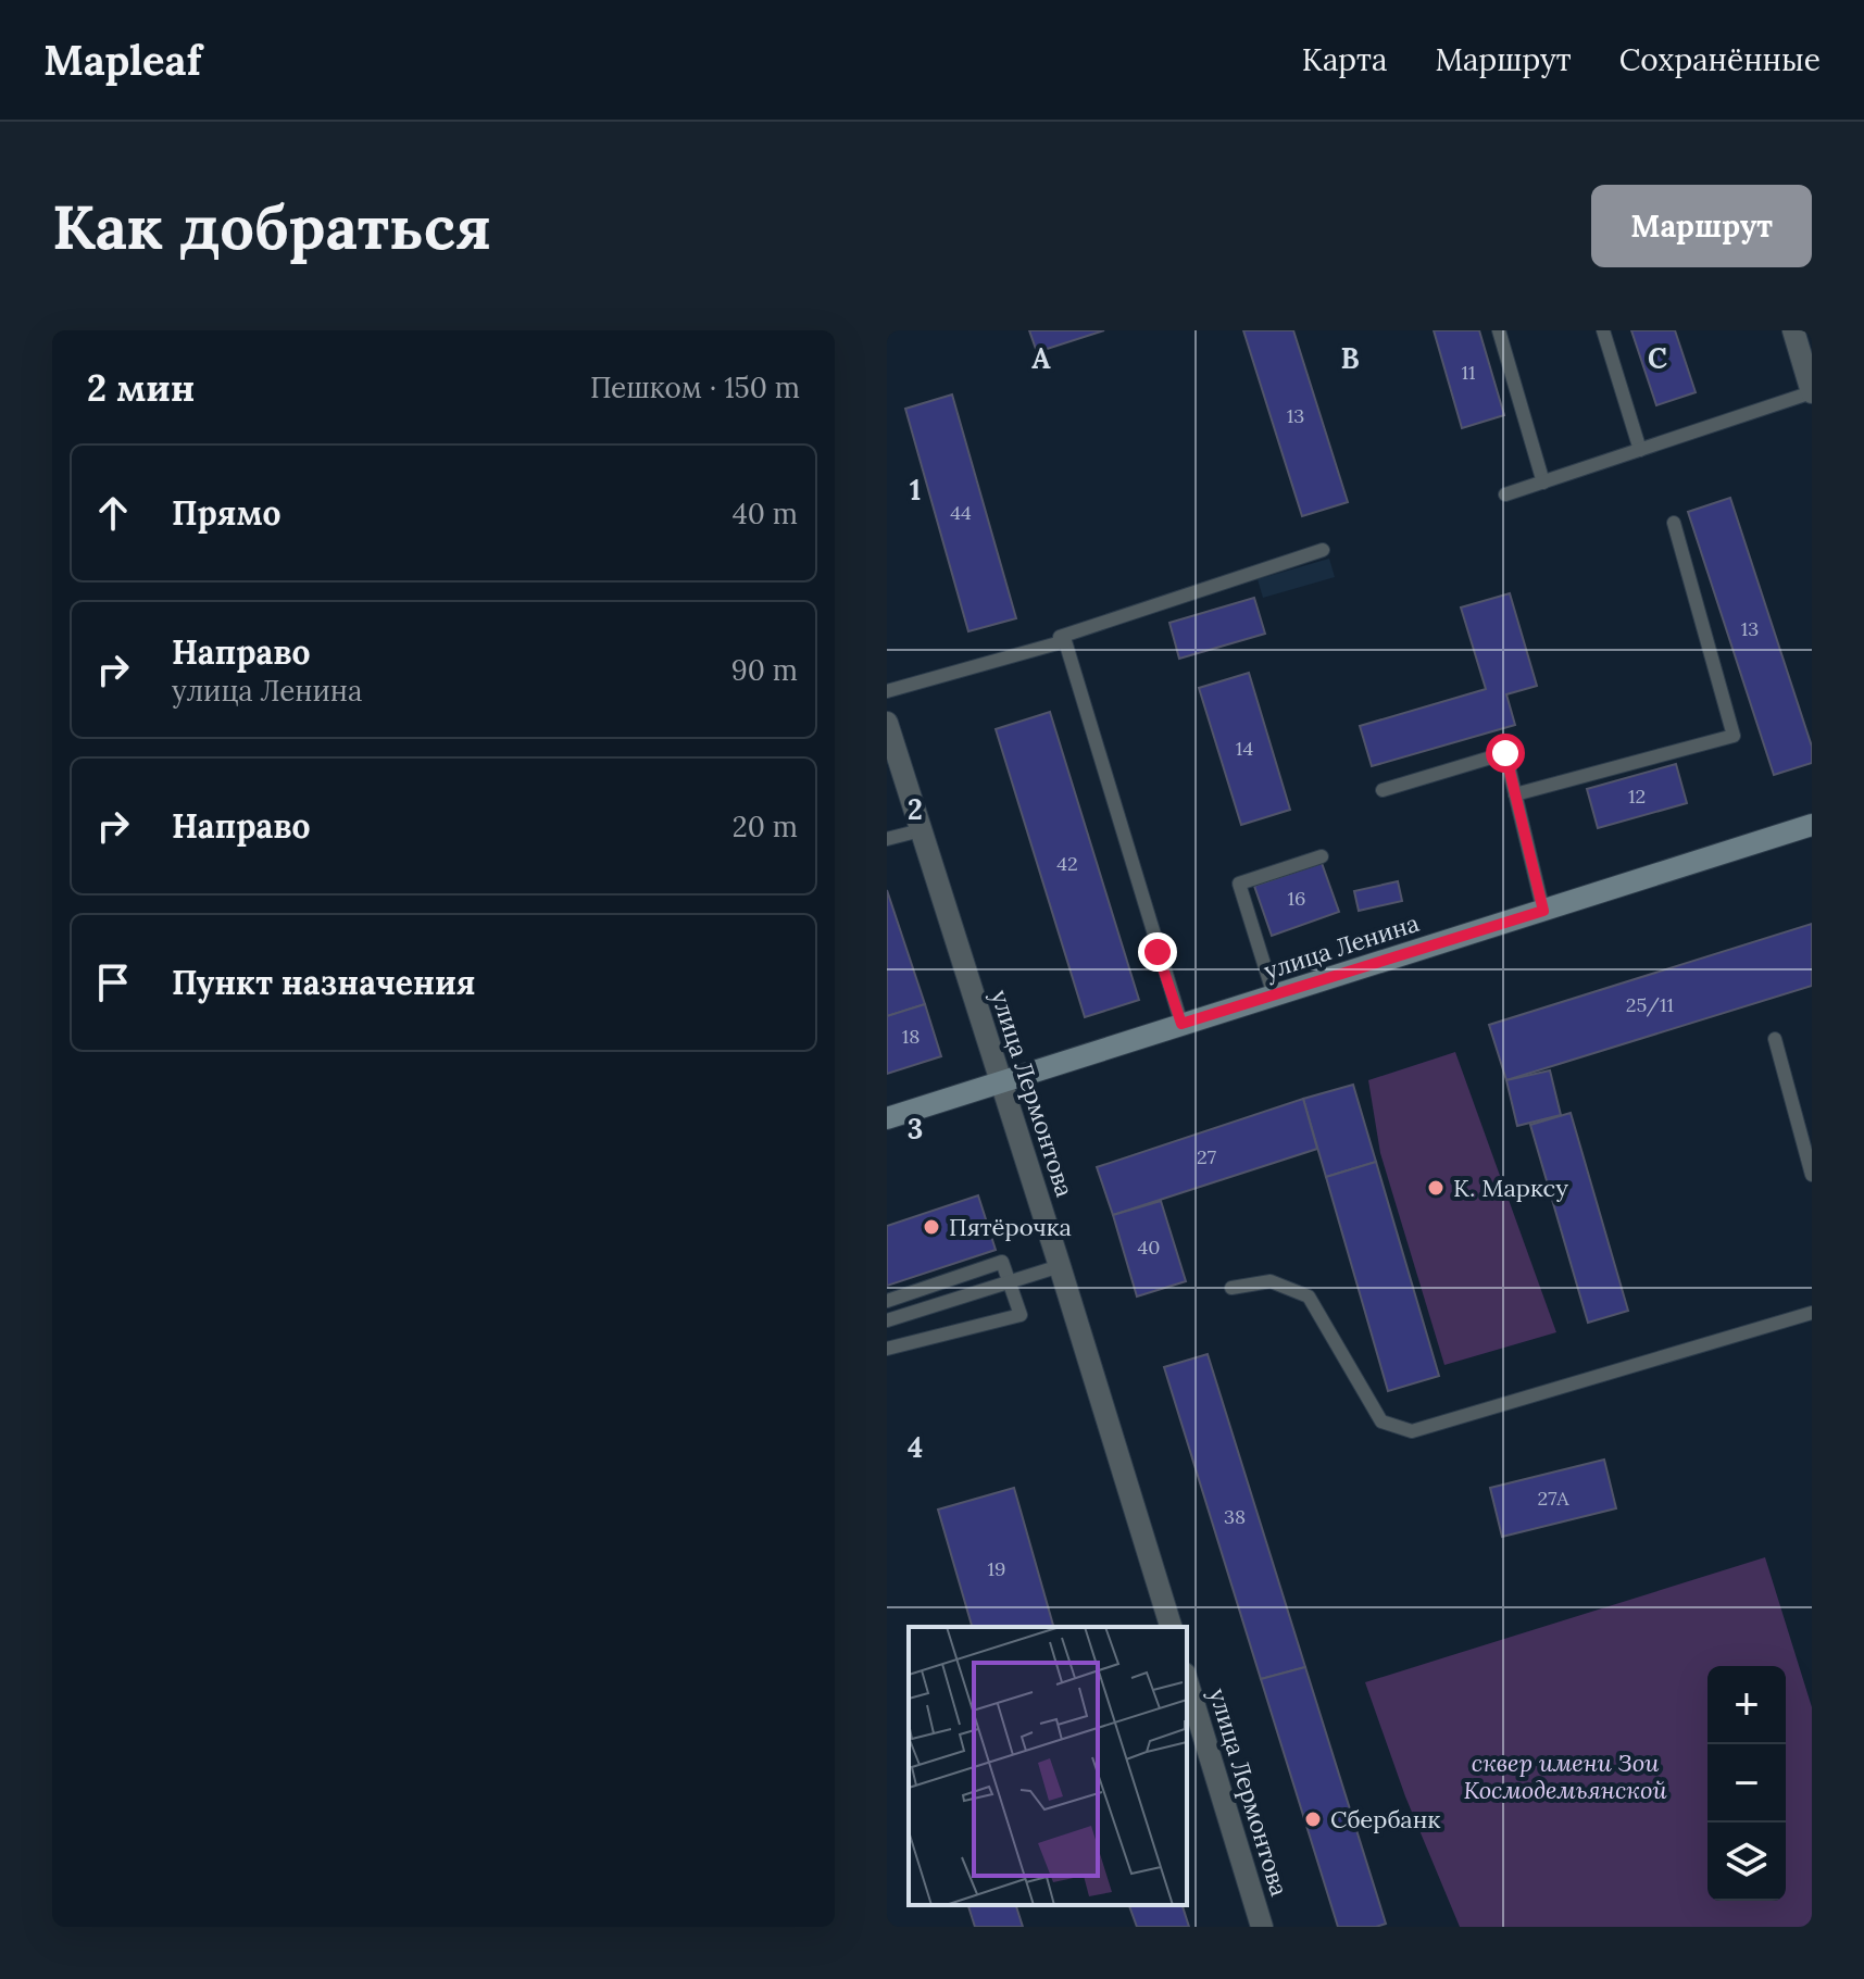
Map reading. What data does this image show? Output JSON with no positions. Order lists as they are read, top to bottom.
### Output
{
  "streets": {
    "main road": ["улица Ленина"],
    "street": ["улица Лермонтова"]
  },
  "crossings": [
    ["улица Ленина", "улица Лермонтова"]
  ],
  "parks": ["сквер имени Зои Космодемьянской"],
  "places": ["К. Марксу", "Пятёрочка", "Сбербанк"],
  "house_numbers": [
    "11",
    "13",
    "44",
    "13",
    "14",
    "12",
    "42",
    "16",
    "25/11",
    "18",
    "27",
    "40",
    "27А",
    "38",
    "19"
  ],
  "page": {
    "header": "Mapleaf",
    "nav": ["Карта", "Маршрут", "Сохранённые"],
    "buttons": "Маршрут",
    "title": "Как добраться",
    "heading": ["2 мин", "Пешком · 150 m"],
    "list": [
      ["Прямо", "40 m"],
      ["Направо", "улица Ленина", "90 m"],
      ["Направо", "20 m"],
      "Пункт назначения"
    ],
    "map_buttons": ["+", "−"]
  },
  "grid": {
    "columns": ["A", "B", "C"],
    "rows": [
      "1",
      "2",
      "3",
      "4"
    ]
  }
}
